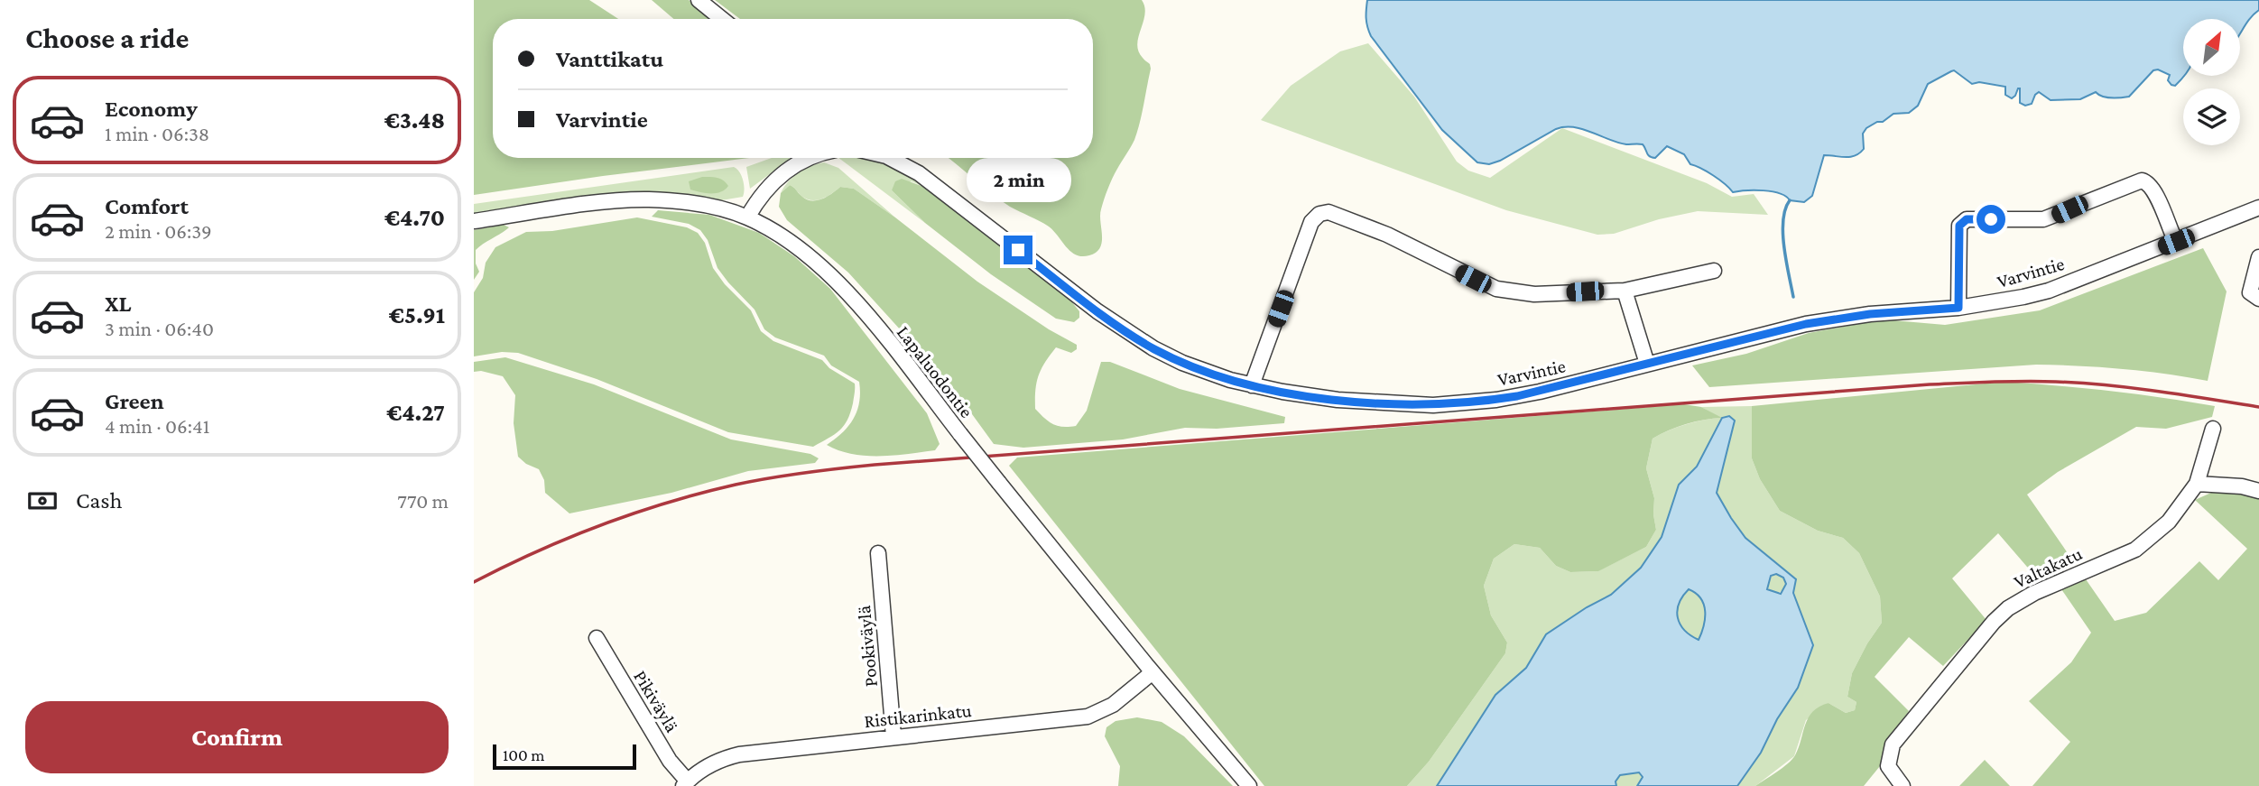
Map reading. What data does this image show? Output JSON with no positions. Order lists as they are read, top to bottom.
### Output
{
  "streets": {
    "street": [
      "Varvintie",
      "Lapaluodontie",
      "Valtakatu",
      "Pookiväylä",
      "Pikiväylä",
      "Ristikarinkatu"
    ]
  },
  "crossings": [
    ["Lapaluodontie", "Ristikarinkatu"],
    ["Pookiväylä", "Ristikarinkatu"],
    ["Pikiväylä", "Ristikarinkatu"]
  ],
  "scale_bar": "100 m",
  "north": "top right",
  "page": {
    "heading": "Choose a ride",
    "banner": ["Vanttikatu", "Varvintie"],
    "list": [
      {
        "name": "Economy",
        "note": "1 min · 06:38",
        "value": "€3.48"
      },
      {
        "name": "Comfort",
        "note": "2 min · 06:39",
        "value": "€4.70"
      },
      {
        "name": "XL",
        "note": "3 min · 06:40",
        "value": "€5.91"
      },
      {
        "name": "Green",
        "note": "4 min · 06:41",
        "value": "€4.27"
      }
    ],
    "bubble": "2 min",
    "pay": ["Cash", "770 m"],
    "buttons": "Confirm",
    "scale": "100 m"
  }
}
